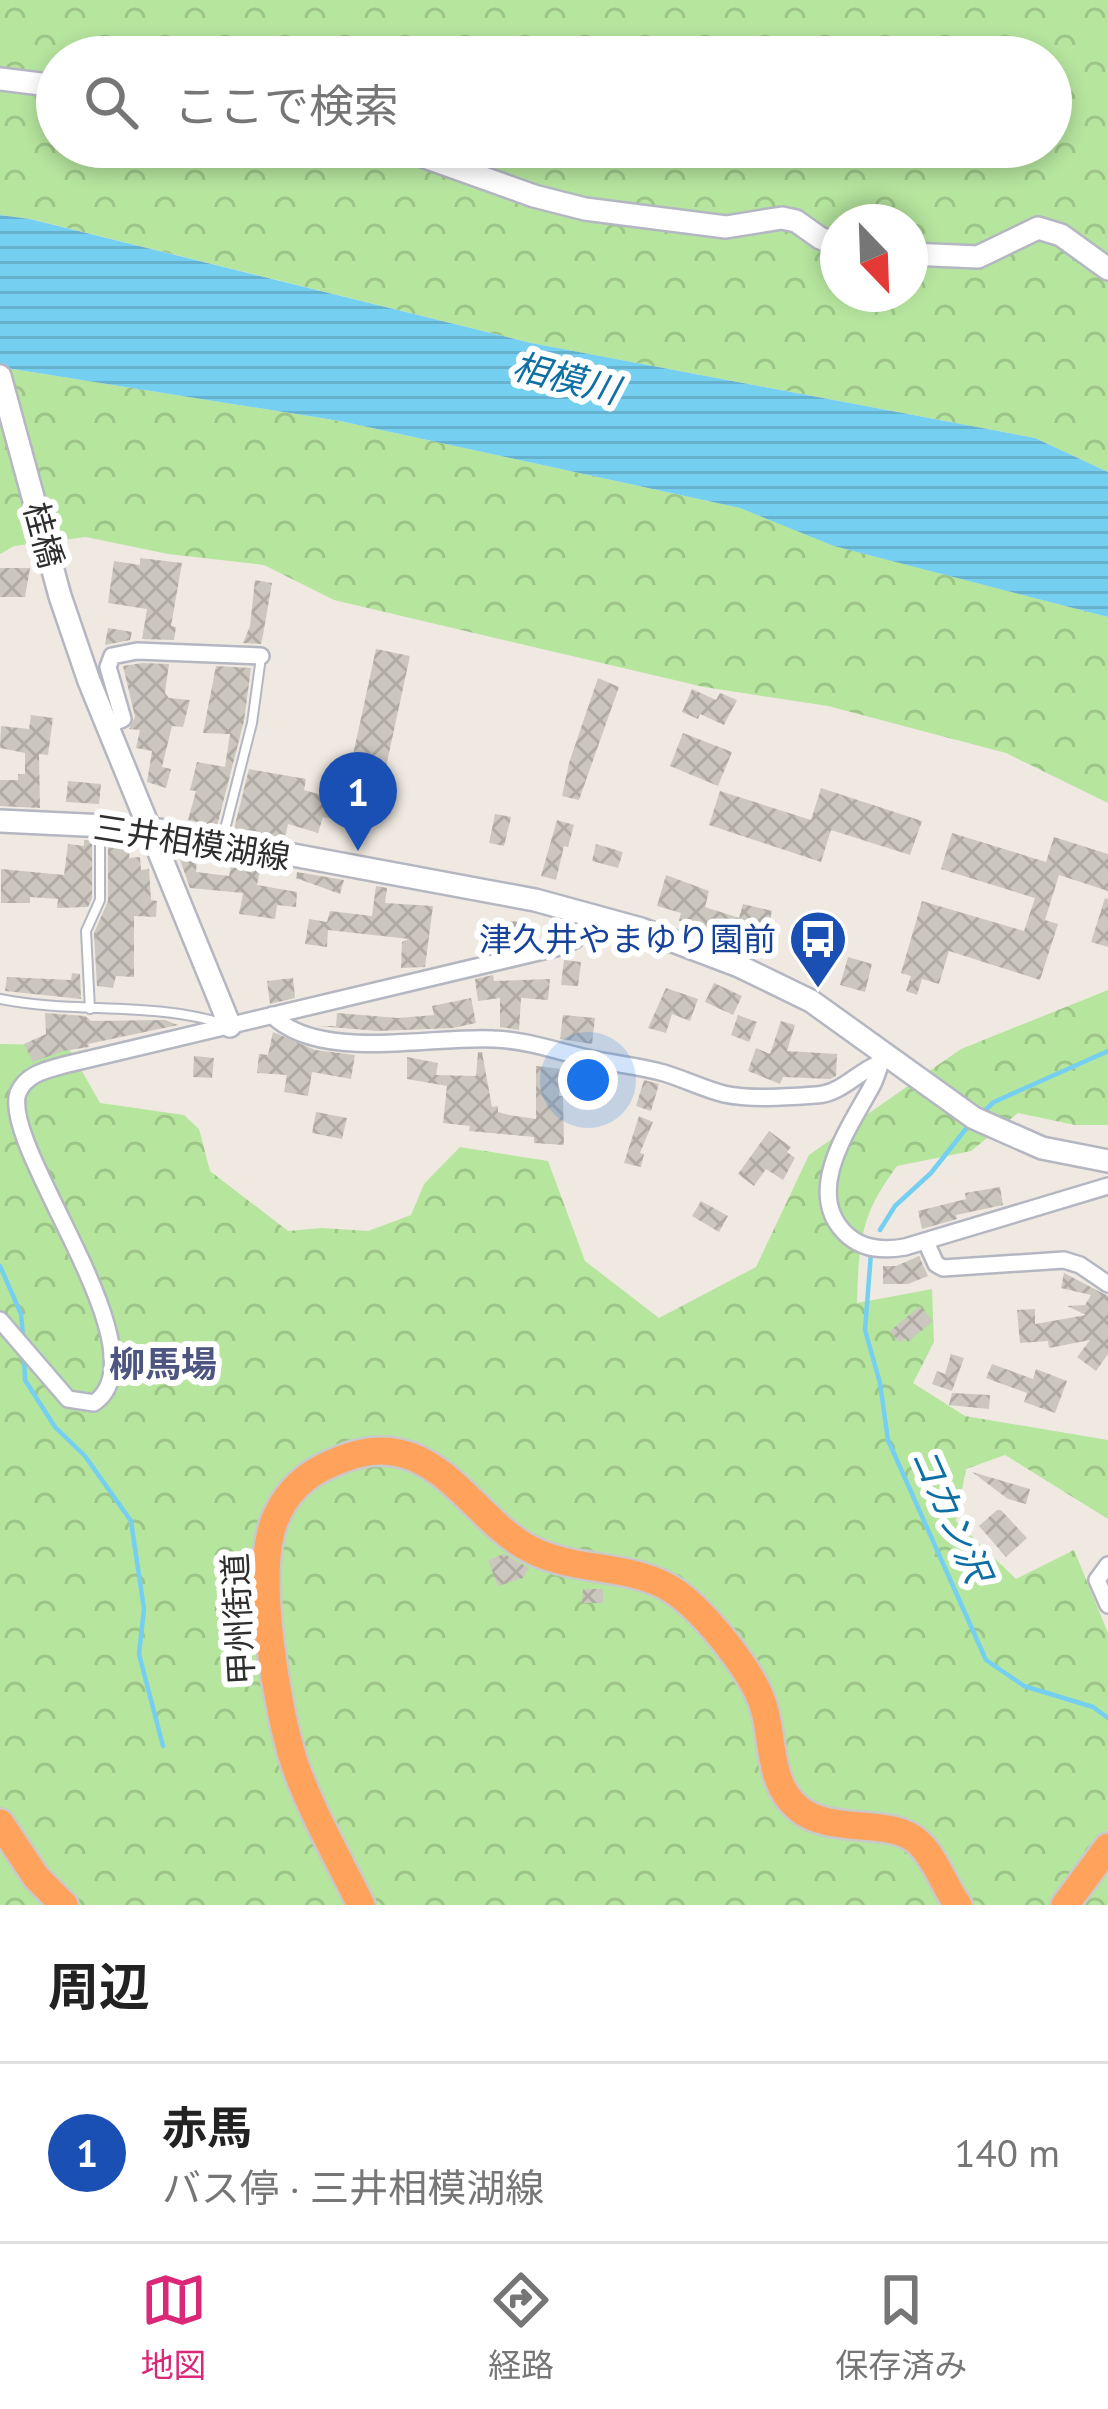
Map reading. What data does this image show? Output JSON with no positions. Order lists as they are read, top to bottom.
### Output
{
  "streets": {
    "highway": ["甲州街道"],
    "main road": ["桂橋", "三井相模湖線"]
  },
  "crossings": [
    ["桂橋", "三井相模湖線"]
  ],
  "districts": ["柳馬場"],
  "water": ["相模川", "コカン沢"],
  "places": {
    "bus stop": ["津久井やまゆり園前"]
  },
  "north": "bottom right",
  "page": {
    "search": "ここで検索",
    "pins": "1",
    "heading": "周辺",
    "list": [
      {
        "mark": "1",
        "name": "赤馬",
        "note": "バス停 · 三井相模湖線",
        "value": "140 m"
      }
    ],
    "nav": ["地図", "経路", "保存済み"]
  }
}
